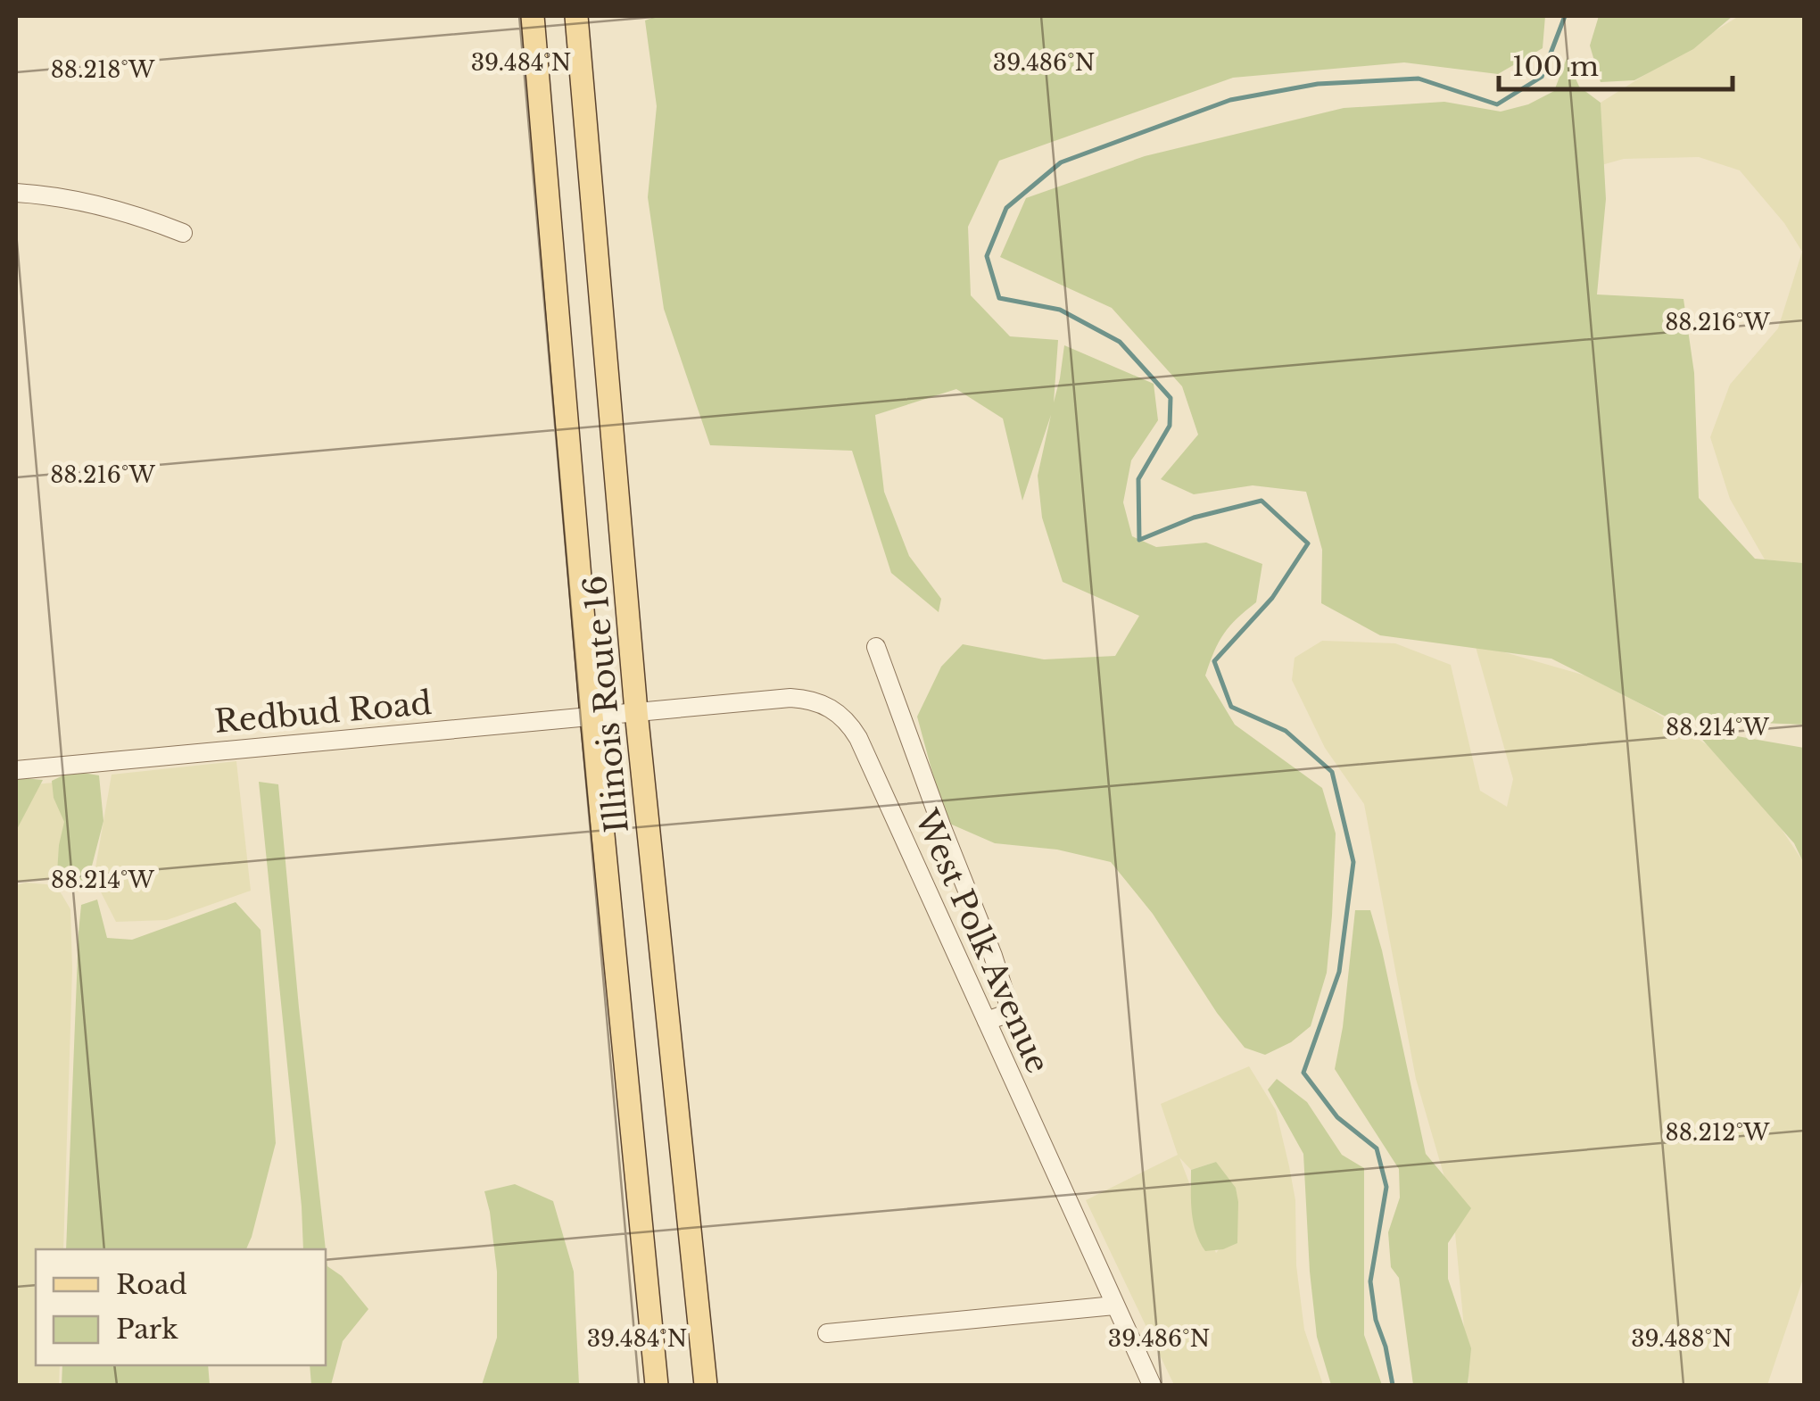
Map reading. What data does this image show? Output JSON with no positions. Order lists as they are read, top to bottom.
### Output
{
  "streets": {
    "main road": ["Illinois Route 16"],
    "street": ["Redbud Road", "West Polk Avenue"]
  },
  "crossings": [
    ["Illinois Route 16", "Redbud Road"],
    ["Illinois Route 16", "West Polk Avenue"],
    ["Redbud Road", "West Polk Avenue"]
  ],
  "legend": ["Road", "Park"],
  "scale_bar": "100 m",
  "coordinates": [
    "39.484°N",
    "39.486°N",
    "88.218°W",
    "88.216°W",
    "88.214°W",
    "88.212°W",
    "39.488°N"
  ]
}
